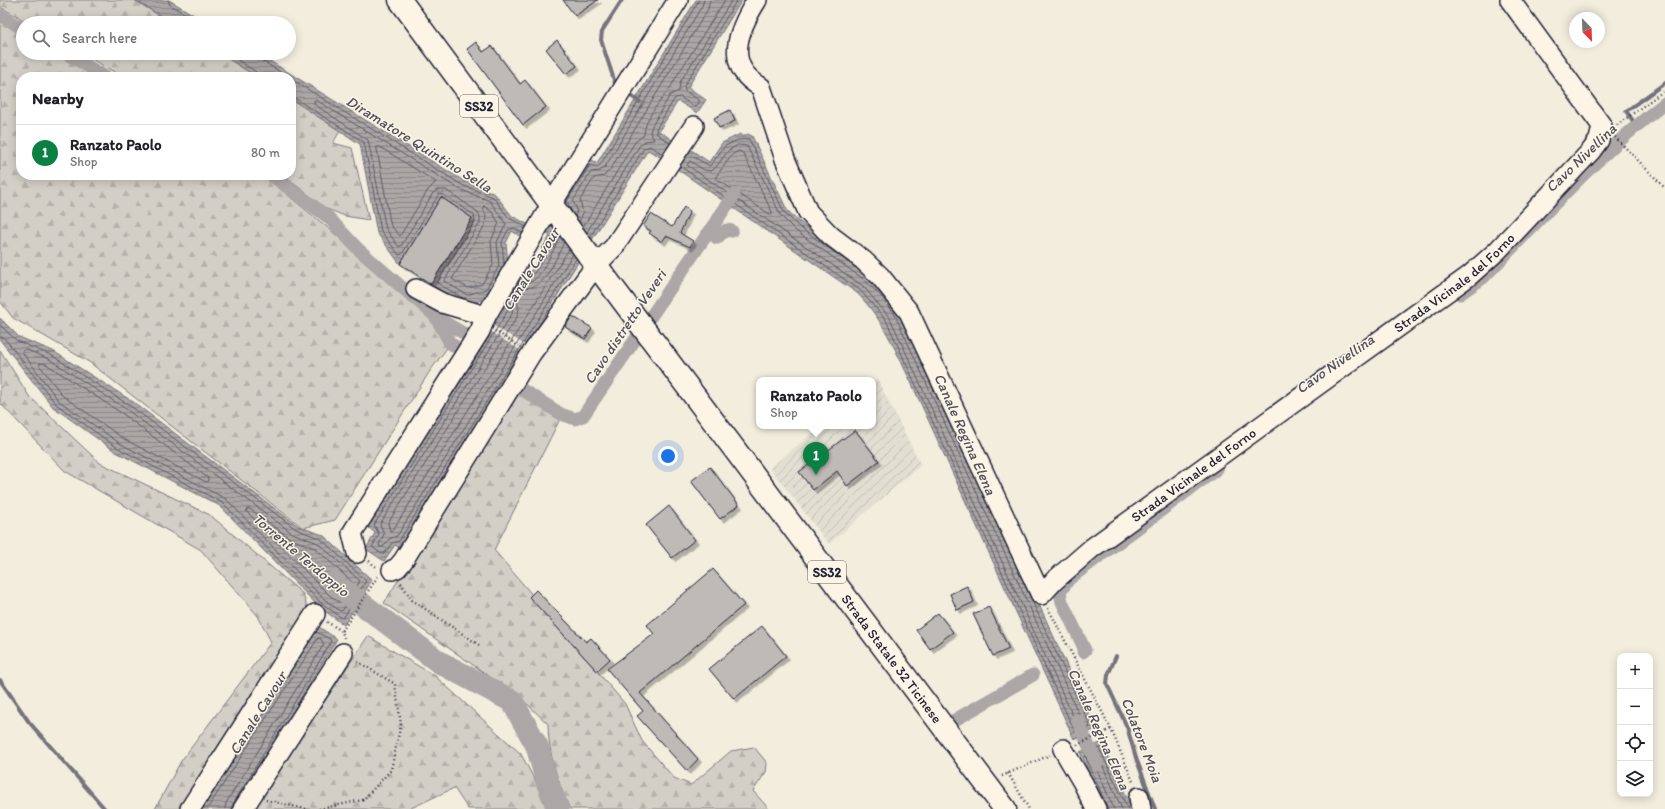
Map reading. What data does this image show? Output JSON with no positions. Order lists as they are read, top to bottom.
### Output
{
  "streets": {
    "main road": ["SS32", "Strada Statale 32 Ticinese"],
    "street": ["Strada Vicinale del Forno"]
  },
  "crossings": [
    ["SS32", "Strada Statale 32 Ticinese"]
  ],
  "water": [
    "Diramatore Quintino Sella",
    "Cavo Nivellina",
    "Canale Cavour",
    "Cavo distretto Veveri",
    "Canale Regina Elena",
    "Torrente Terdoppio",
    "Colatore Moia"
  ],
  "north": "bottom right",
  "page": {
    "search": "Search here",
    "heading": "Nearby",
    "list": [
      {
        "mark": "1",
        "name": "Ranzato Paolo",
        "note": "Shop",
        "value": "80 m"
      }
    ],
    "popup": ["Ranzato Paolo", "Shop"],
    "pins": "1",
    "map_buttons": ["+", "−"]
  }
}
